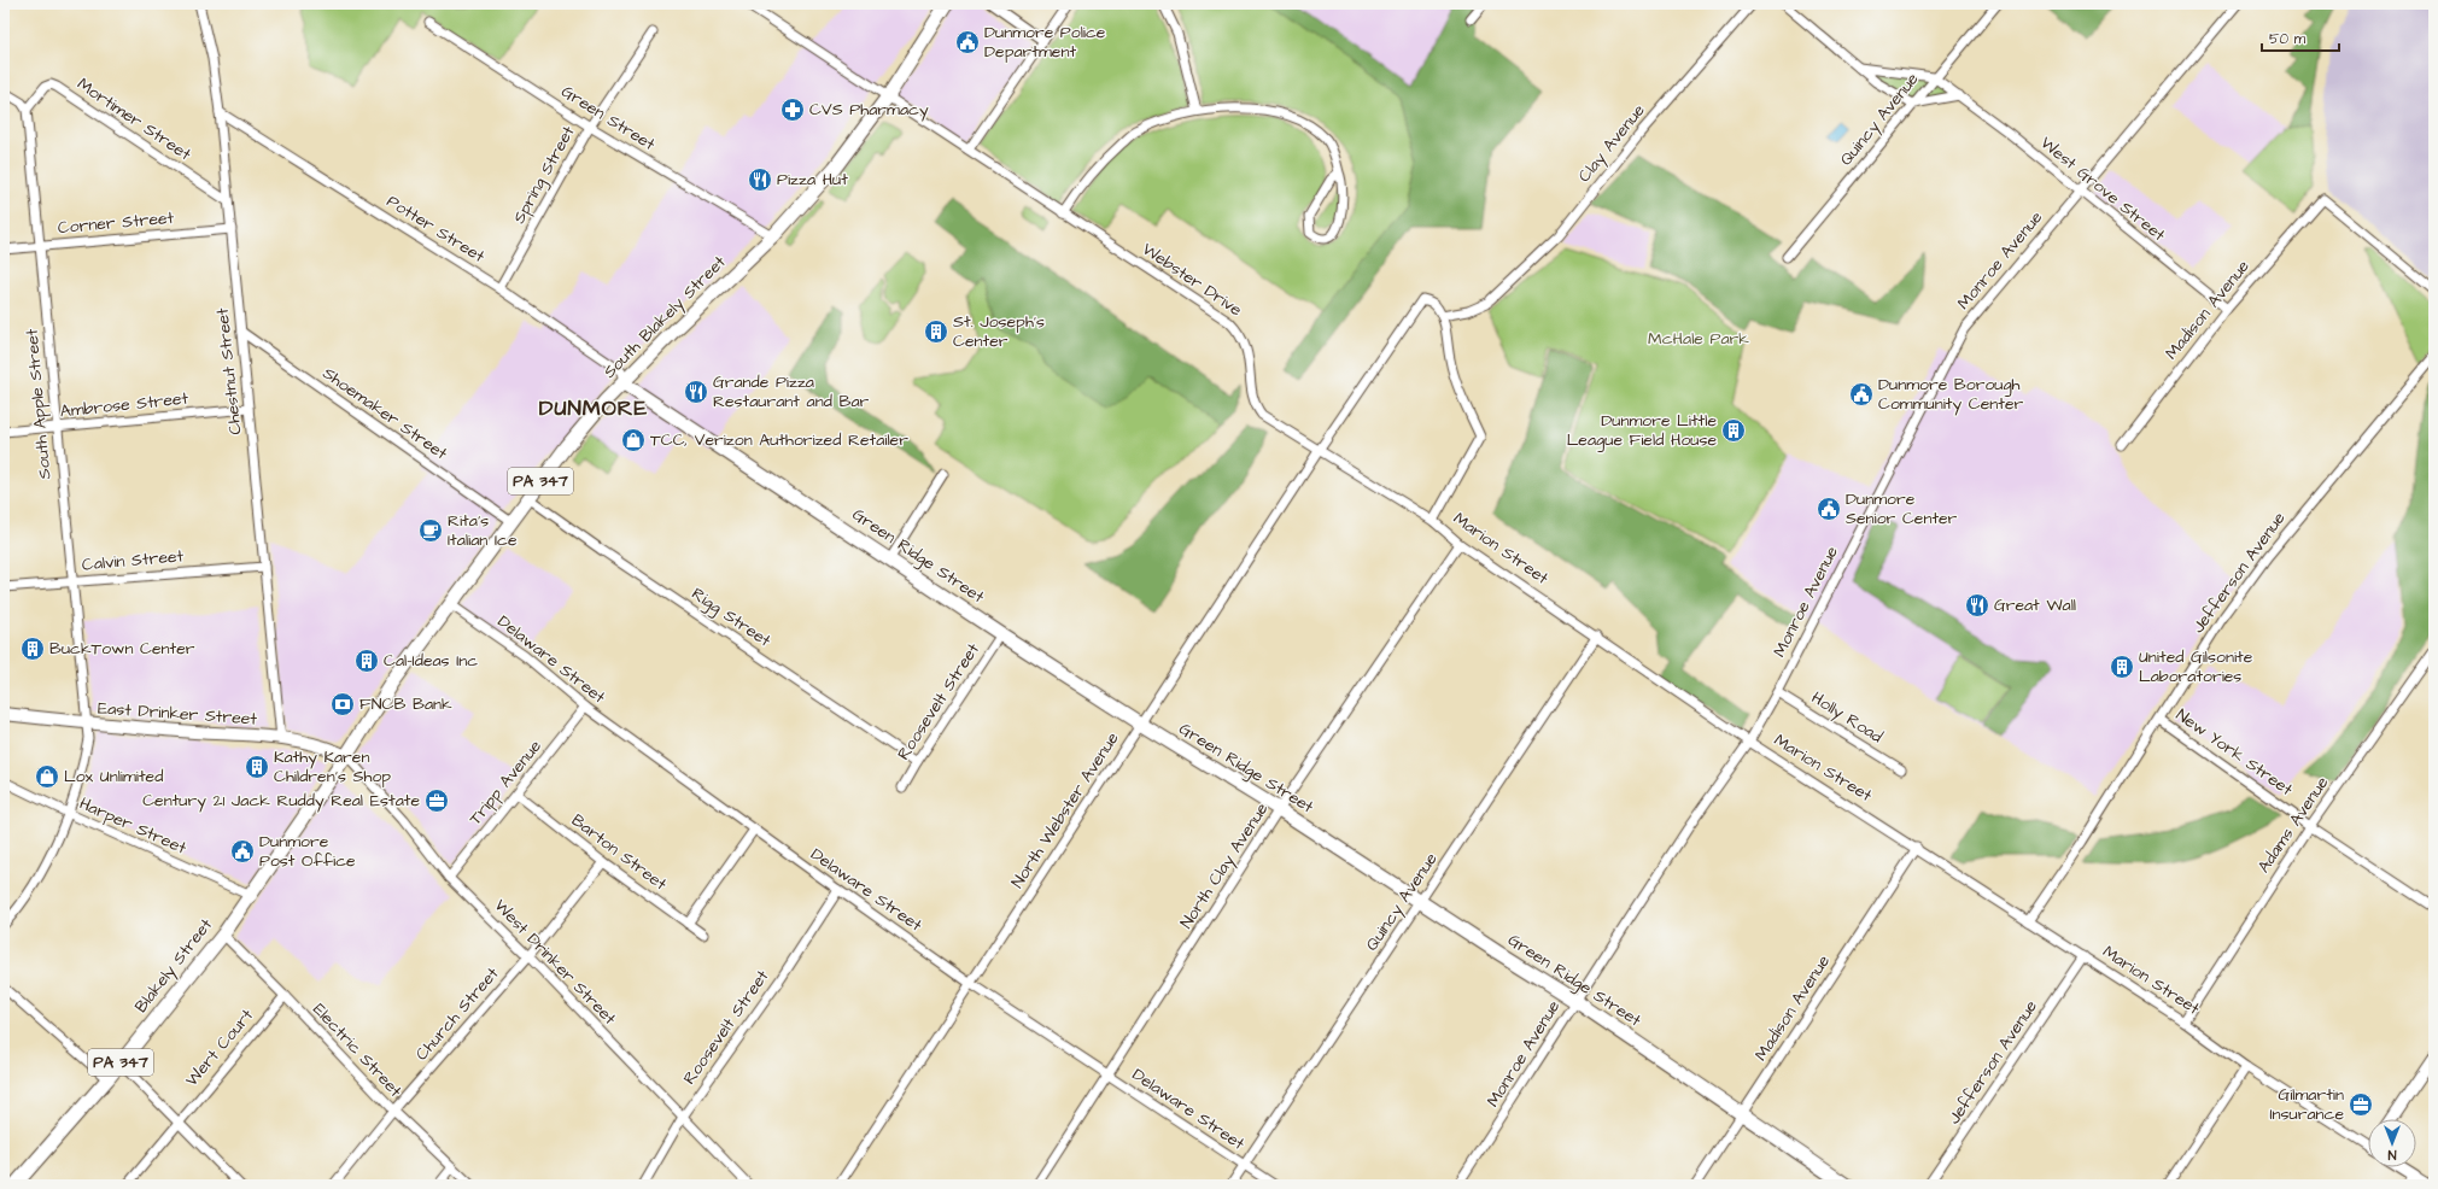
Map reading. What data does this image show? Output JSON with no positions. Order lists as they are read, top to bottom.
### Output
{
  "streets": {
    "main road": [
      "South Blakely Street",
      "PA 347",
      "Green Ridge Street",
      "East Drinker Street",
      "Blakely Street"
    ],
    "street": [
      "Green Street",
      "Mortimer Street",
      "Quincy Avenue",
      "Clay Avenue",
      "Spring Street",
      "West Grove Street",
      "Corner Street",
      "Potter Street",
      "Monroe Avenue",
      "Webster Drive",
      "Madison Avenue",
      "Chestnut Street",
      "South Apple Street",
      "Ambrose Street",
      "Shoemaker Street",
      "Marion Street",
      "Calvin Street",
      "Jefferson Avenue",
      "Rigg Street",
      "Delaware Street",
      "Roosevelt Street",
      "Holly Road",
      "New York Street",
      "Tripp Avenue",
      "North Webster Avenue",
      "Adams Avenue",
      "Harper Street",
      "Barton Street",
      "North Clay Avenue",
      "West Drinker Street",
      "Church Street",
      "Wert Court",
      "Electric Street"
    ]
  },
  "crossings": [
    ["Green Street", "Spring Street"],
    ["Green Street", "South Blakely Street"],
    ["Mortimer Street", "Chestnut Street"],
    ["Mortimer Street", "South Apple Street"],
    ["Quincy Avenue", "West Grove Street"],
    ["Quincy Avenue", "Marion Street"],
    ["Quincy Avenue", "Green Ridge Street"],
    ["Quincy Avenue", "Delaware Street"],
    ["Spring Street", "Potter Street"],
    ["West Grove Street", "Monroe Avenue"],
    ["West Grove Street", "Madison Avenue"],
    ["Corner Street", "Chestnut Street"],
    ["Corner Street", "South Apple Street"],
    ["Potter Street", "South Blakely Street"],
    ["Potter Street", "Chestnut Street"],
    ["Potter Street", "Green Ridge Street"],
    ["Monroe Avenue", "Marion Street"],
    ["Monroe Avenue", "Green Ridge Street"],
    ["Monroe Avenue", "Holly Road"],
    ["Webster Drive", "South Blakely Street"],
    ["Webster Drive", "Marion Street"],
    ["Madison Avenue", "Marion Street"],
    ["Madison Avenue", "Green Ridge Street"],
    ["South Blakely Street", "Shoemaker Street"],
    ["South Blakely Street", "Green Ridge Street"],
    ["South Blakely Street", "Rigg Street"],
    ["South Blakely Street", "Delaware Street"],
    ["South Blakely Street", "East Drinker Street"],
    ["South Blakely Street", "West Drinker Street"],
    ["South Blakely Street", "Blakely Street"],
    ["Chestnut Street", "Ambrose Street"],
    ["Chestnut Street", "Shoemaker Street"],
    ["Chestnut Street", "Calvin Street"],
    ["Chestnut Street", "East Drinker Street"],
    ["South Apple Street", "Ambrose Street"],
    ["South Apple Street", "Calvin Street"],
    ["South Apple Street", "East Drinker Street"],
    ["South Apple Street", "Harper Street"],
    ["Marion Street", "Jefferson Avenue"],
    ["Marion Street", "North Webster Avenue"],
    ["Marion Street", "Adams Avenue"],
    ["Marion Street", "North Clay Avenue"],
    ["Green Ridge Street", "Roosevelt Street"],
    ["Green Ridge Street", "North Webster Avenue"],
    ["Green Ridge Street", "North Clay Avenue"],
    ["Jefferson Avenue", "New York Street"],
    ["Rigg Street", "Roosevelt Street"],
    ["Delaware Street", "Roosevelt Street"],
    ["Delaware Street", "Tripp Avenue"],
    ["Delaware Street", "North Webster Avenue"],
    ["Delaware Street", "North Clay Avenue"],
    ["Roosevelt Street", "West Drinker Street"],
    ["East Drinker Street", "West Drinker Street"],
    ["East Drinker Street", "Blakely Street"],
    ["New York Street", "Adams Avenue"],
    ["Tripp Avenue", "Barton Street"],
    ["Tripp Avenue", "West Drinker Street"],
    ["Harper Street", "Blakely Street"],
    ["Barton Street", "Church Street"],
    ["West Drinker Street", "Blakely Street"],
    ["West Drinker Street", "Church Street"],
    ["Blakely Street", "Electric Street"],
    ["Church Street", "Electric Street"],
    ["Wert Court", "Electric Street"]
  ],
  "districts": ["DUNMORE"],
  "parks": ["McHale Park"],
  "places": {
    "public building": [
      "Dunmore Police Department",
      "Dunmore Borough Community Center",
      "Dunmore Senior Center",
      "Dunmore Post Office"
    ],
    "pharmacy": ["CVS Pharmacy"],
    "restaurant": ["Pizza Hut", "Grande Pizza Restaurant and Bar", "Great Wall"],
    "building": [
      "St. Joseph's Center",
      "Dunmore Little League Field House",
      "BuckTown Center",
      "Cal-Ideas Inc",
      "United Gilsonite Laboratories",
      "Kathy Karen Children's Shop"
    ],
    "shop": ["TCC, Verizon Authorized Retailer", "Lox Unlimited"],
    "cafe": ["Rita's Italian Ice"],
    "bank": ["FNCB Bank"],
    "office": ["Century 21 Jack Ruddy Real Estate", "Gilmartin Insurance"]
  },
  "scale_bar": "50 m",
  "north": "bottom"
}
